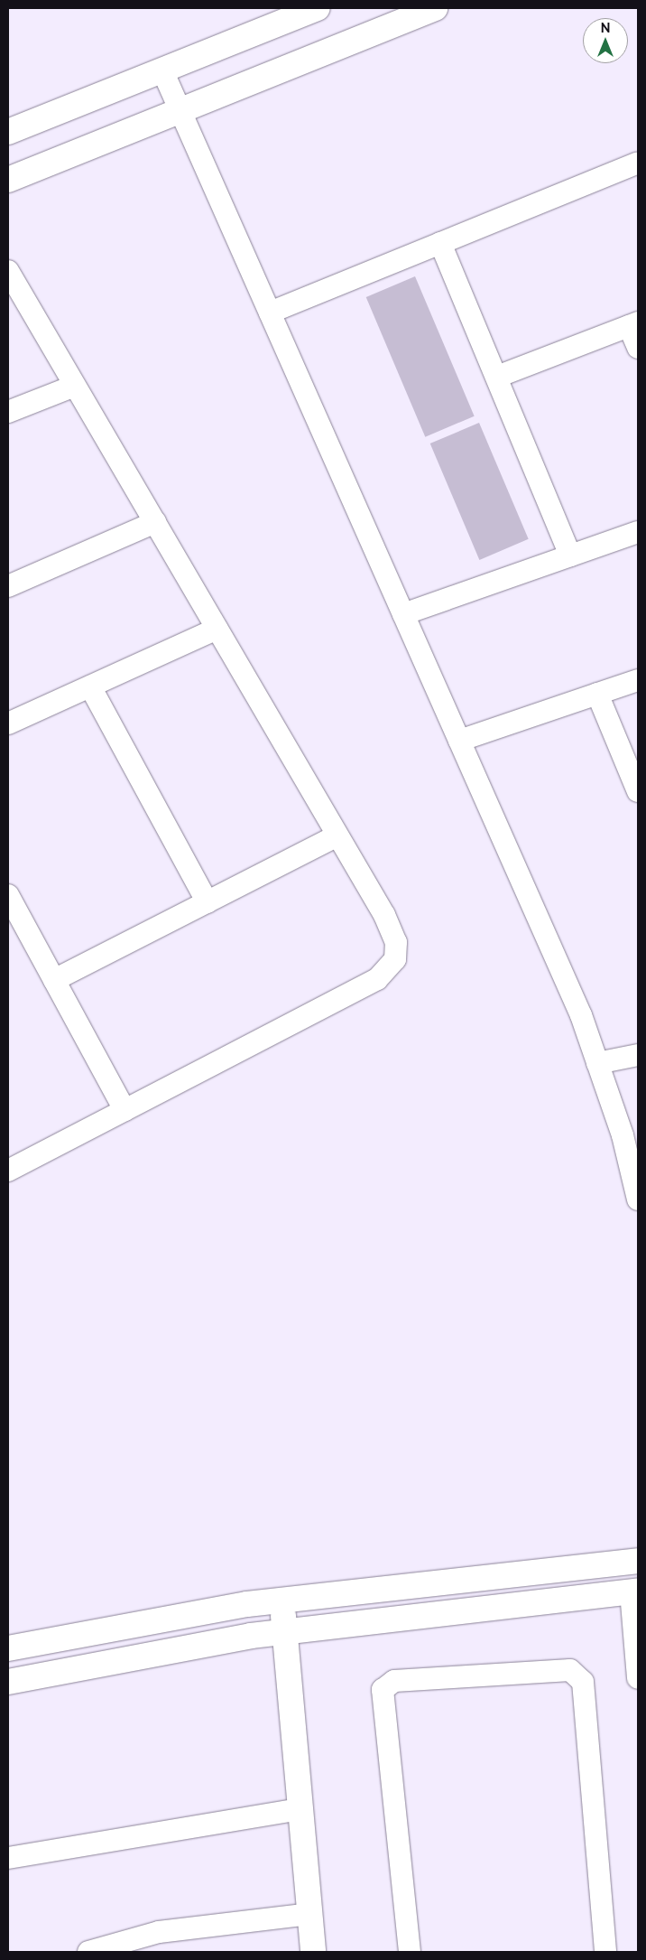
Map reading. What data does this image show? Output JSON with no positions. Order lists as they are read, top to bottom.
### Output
{
  "north": "top"
}
